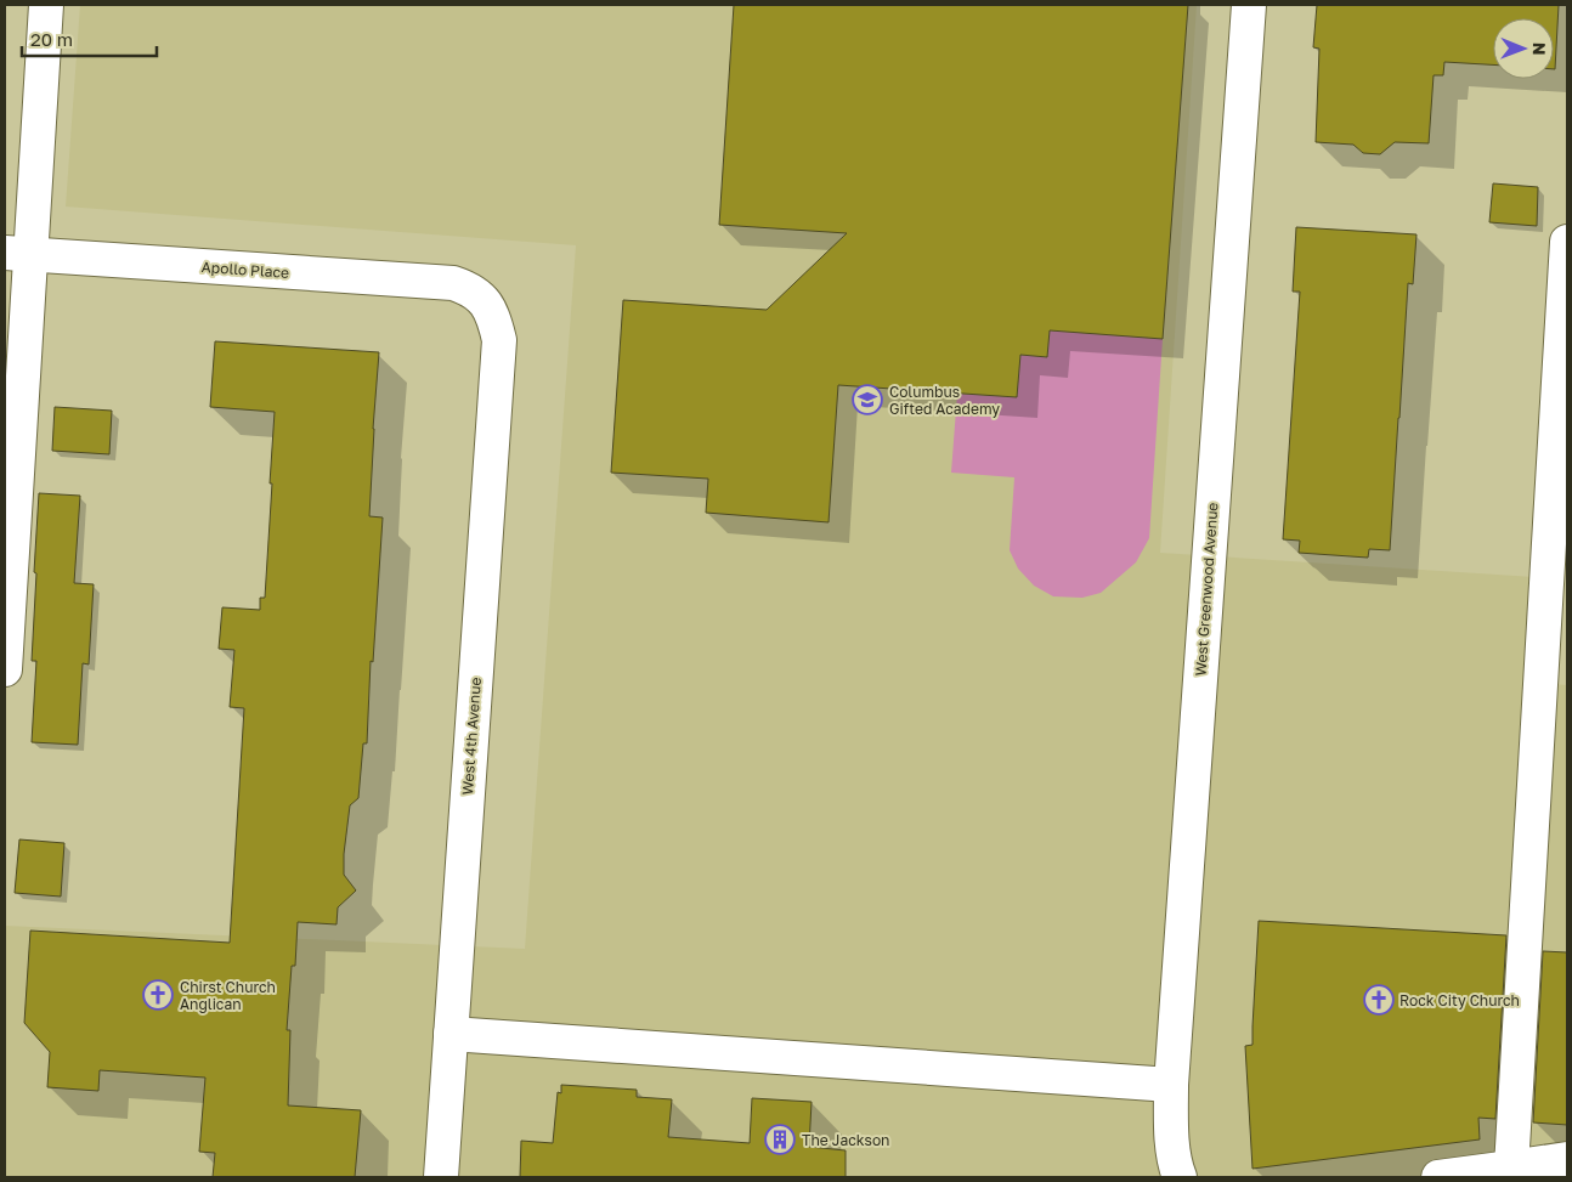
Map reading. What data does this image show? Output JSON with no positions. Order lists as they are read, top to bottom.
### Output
{
  "streets": {
    "street": ["Apollo Place", "West Greenwood Avenue", "West 4th Avenue"]
  },
  "crossings": [
    ["Apollo Place", "West 4th Avenue"]
  ],
  "places": {
    "school or university": ["Columbus Gifted Academy"],
    "church": ["Chirst Church Anglican", "Rock City Church"],
    "building": ["The Jackson"]
  },
  "scale_bar": "20 m",
  "north": "right"
}
